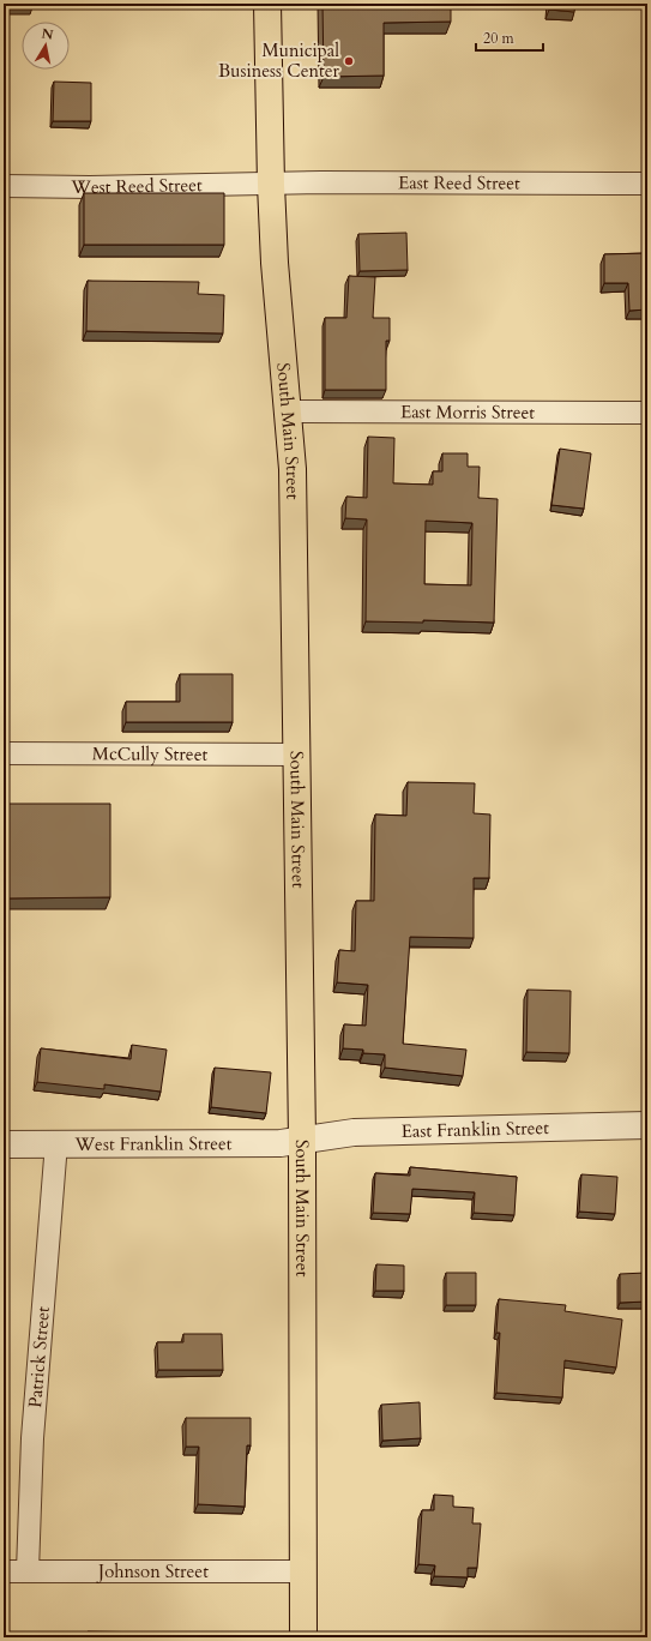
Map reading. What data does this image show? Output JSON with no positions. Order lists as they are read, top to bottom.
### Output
{
  "streets": {
    "main road": ["South Main Street"],
    "street": [
      "East Reed Street",
      "West Reed Street",
      "East Morris Street",
      "McCully Street",
      "East Franklin Street",
      "West Franklin Street",
      "Patrick Street",
      "Johnson Street"
    ]
  },
  "crossings": [
    ["East Reed Street", "West Reed Street"],
    ["East Reed Street", "South Main Street"],
    ["West Reed Street", "South Main Street"],
    ["East Morris Street", "South Main Street"],
    ["South Main Street", "McCully Street"],
    ["South Main Street", "East Franklin Street"],
    ["South Main Street", "West Franklin Street"],
    ["South Main Street", "Johnson Street"],
    ["East Franklin Street", "West Franklin Street"],
    ["West Franklin Street", "Patrick Street"],
    ["Patrick Street", "Johnson Street"]
  ],
  "places": ["Municipal Business Center"],
  "scale_bar": "20 m",
  "north": "top"
}
